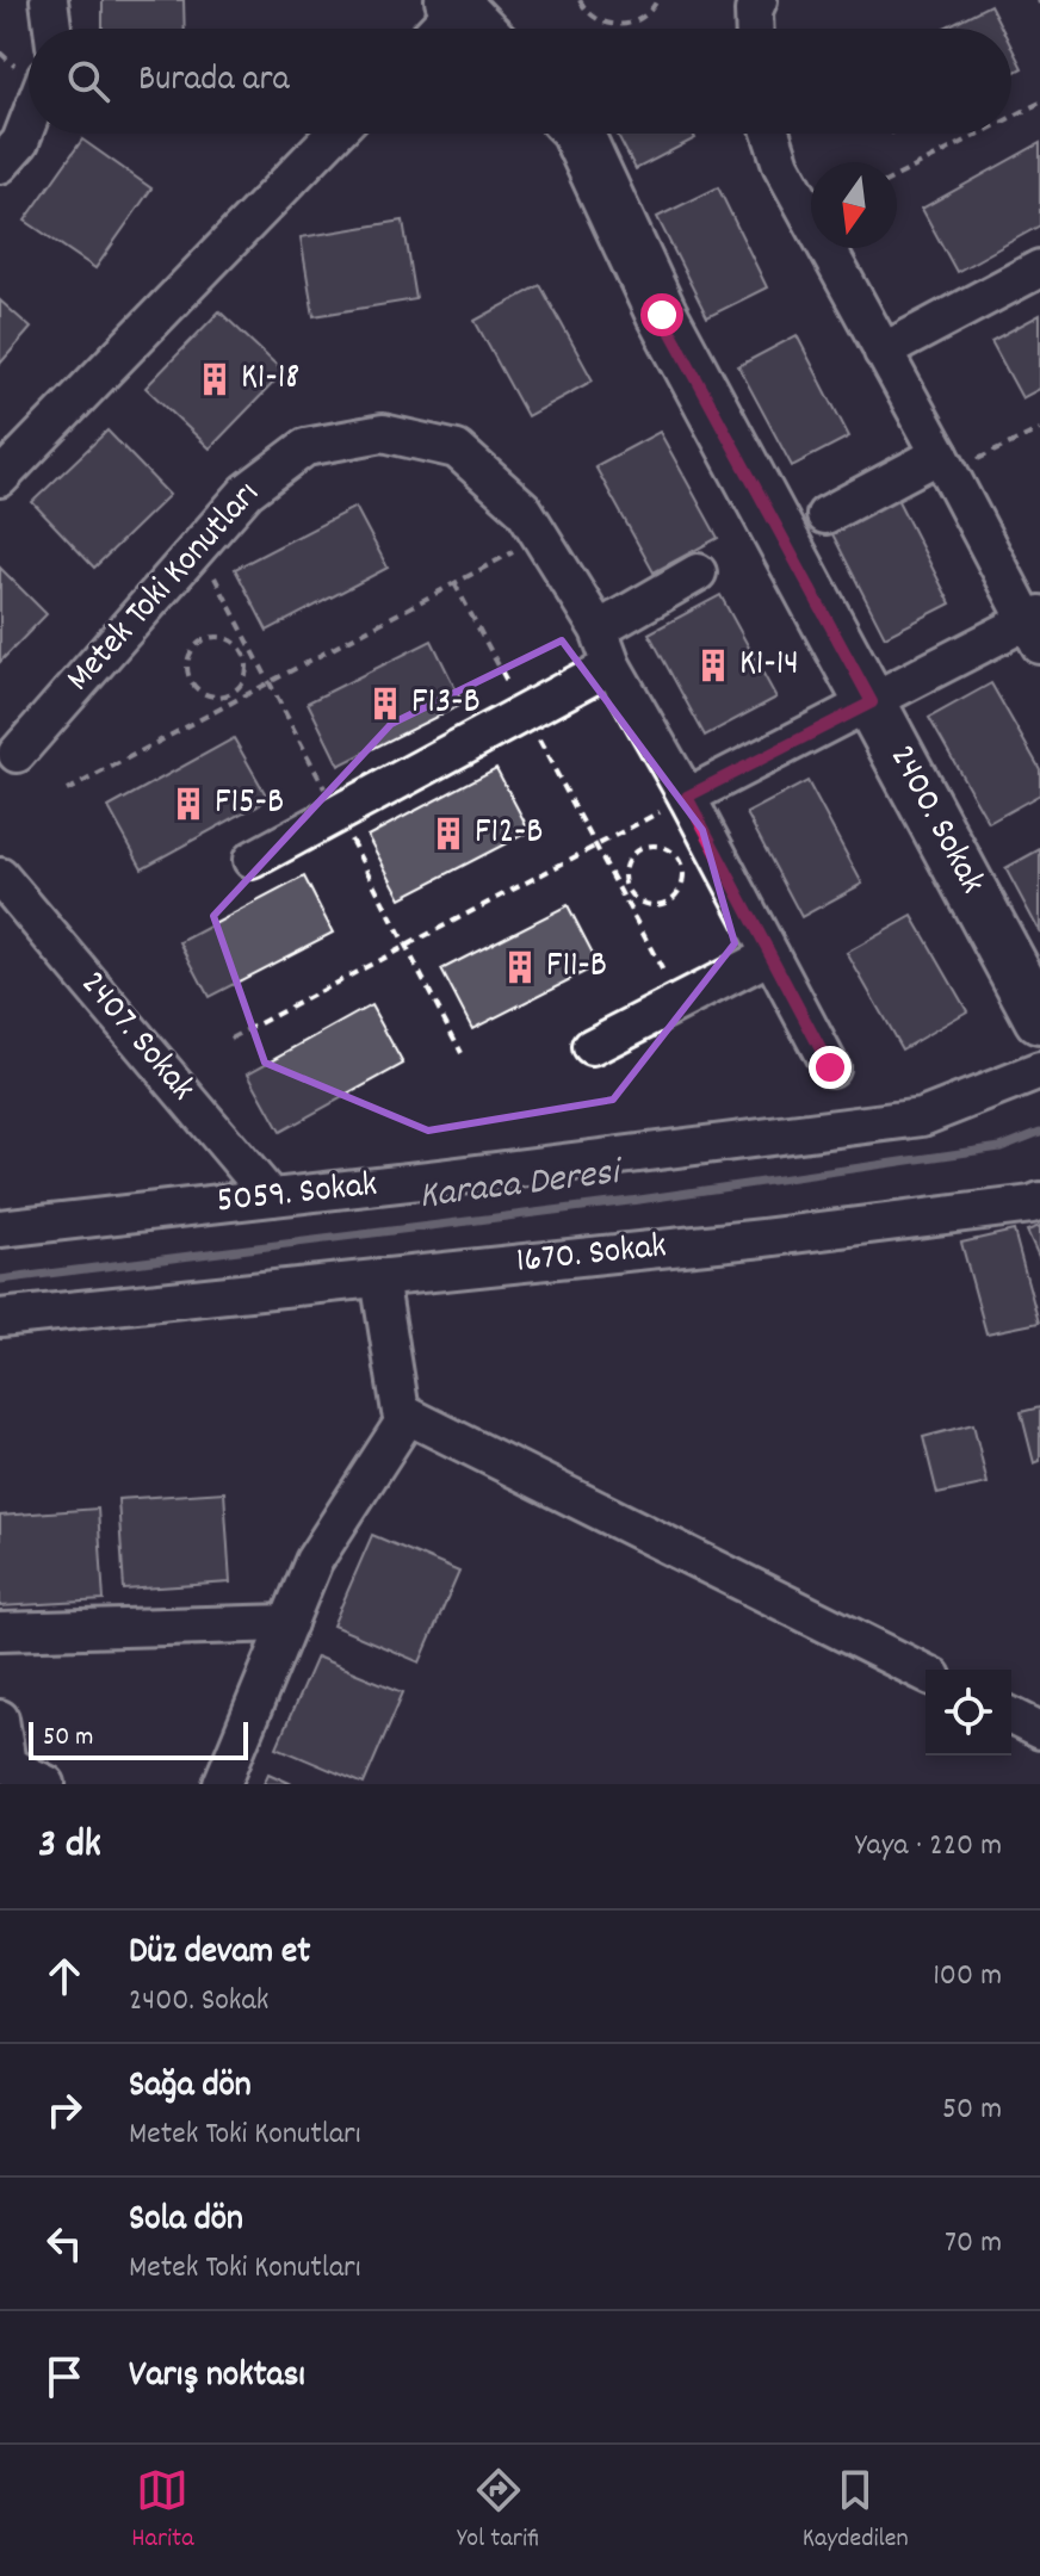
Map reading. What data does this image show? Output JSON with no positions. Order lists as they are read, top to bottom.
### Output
{
  "streets": {
    "main road": ["2400. Sokak"],
    "street": [
      "Metek Toki Konutları",
      "2407. Sokak",
      "5059. Sokak",
      "1670. Sokak"
    ]
  },
  "crossings": [
    ["2407. Sokak", "5059. Sokak"]
  ],
  "water": ["Karaca Deresi"],
  "places": {
    "building": [
      "K1-18",
      "K1-14",
      "F13-B",
      "F15-B",
      "F12-B",
      "F11-B"
    ]
  },
  "scale_bar": "50 m",
  "north": "bottom",
  "page": {
    "search": "Burada ara",
    "scale": "50 m",
    "heading": ["3 dk", "Yaya · 220 m"],
    "list": [
      ["Düz devam et", "2400. Sokak", "100 m"],
      ["Sağa dön", "Metek Toki Konutları", "50 m"],
      ["Sola dön", "Metek Toki Konutları", "70 m"],
      "Varış noktası"
    ],
    "nav": ["Harita", "Yol tarifi", "Kaydedilen"]
  }
}
